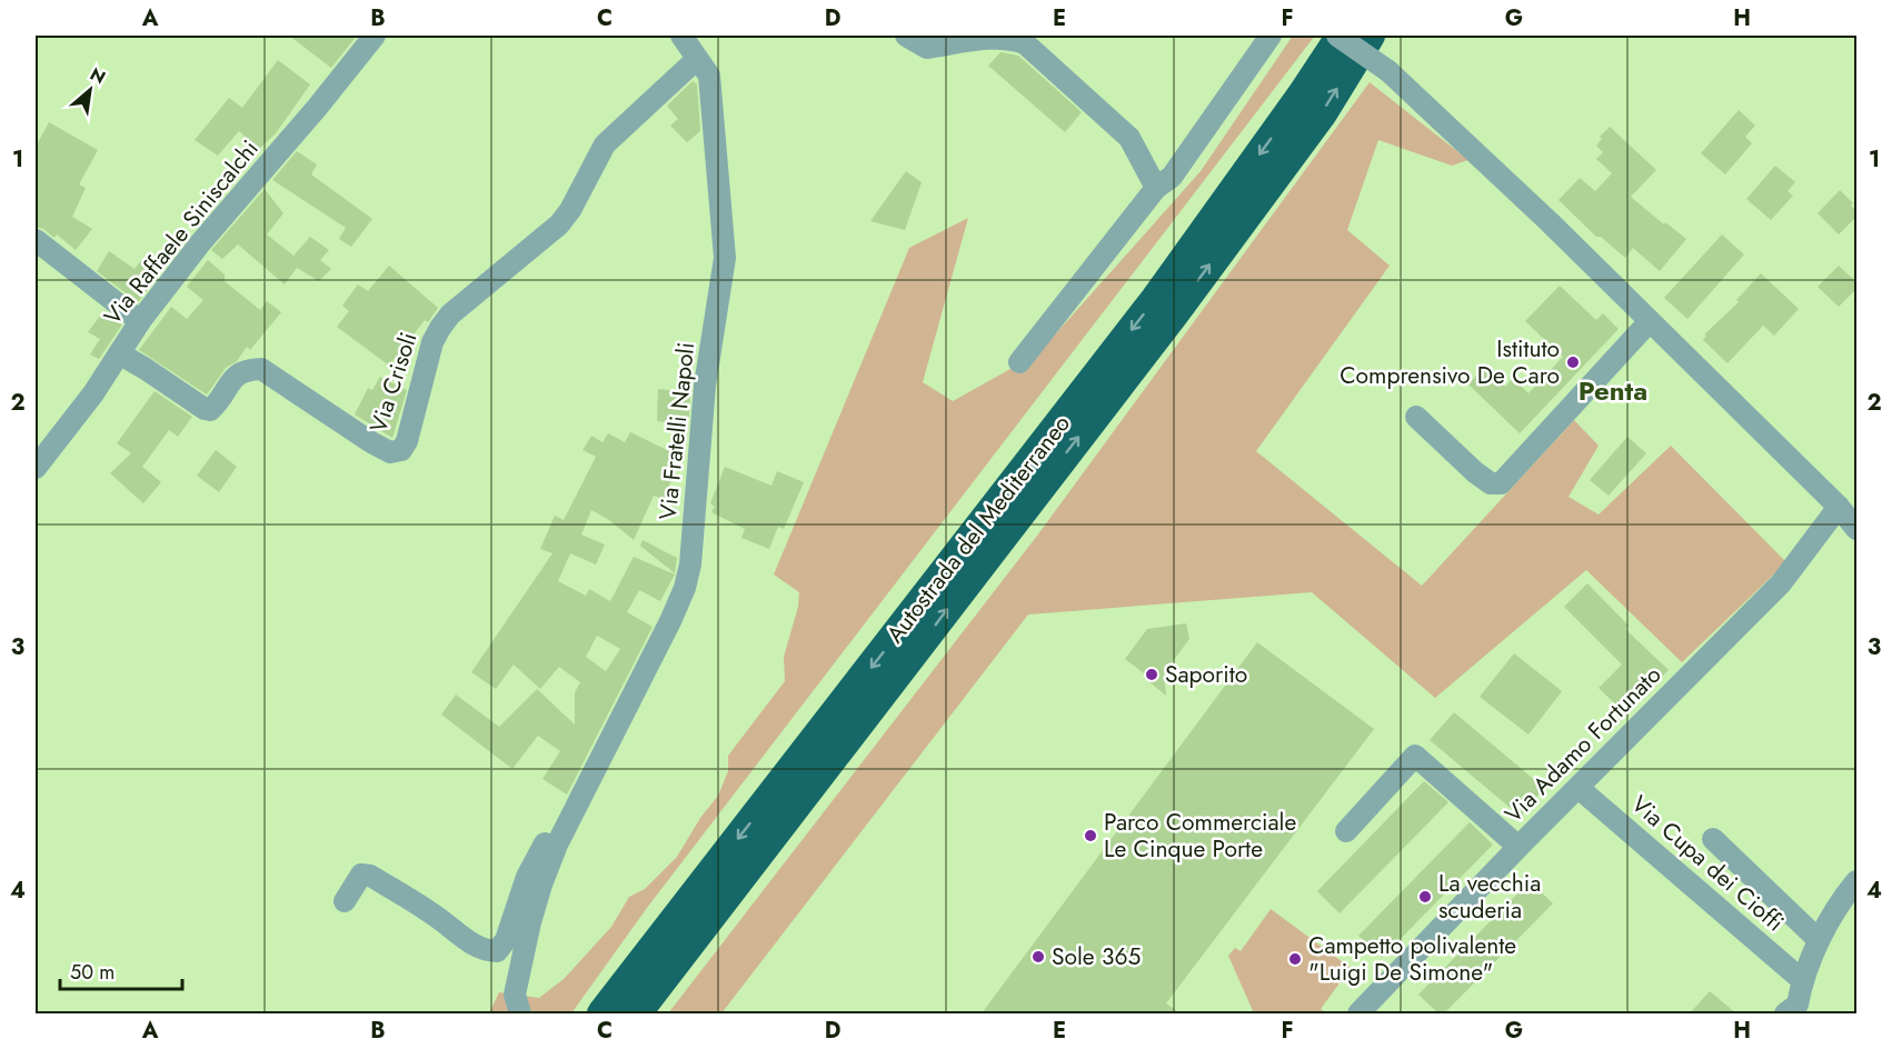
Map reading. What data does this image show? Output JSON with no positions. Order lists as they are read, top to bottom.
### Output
{
  "streets": {
    "highway": ["Autostrada del Mediterraneo"],
    "street": [
      "Via Raffaele Siniscalchi",
      "Via Crisoli",
      "Via Fratelli Napoli",
      "Via Adamo Fortunato",
      "Via Cupa dei Cioffi"
    ]
  },
  "crossings": [
    ["Via Raffaele Siniscalchi", "Via Crisoli"],
    ["Via Crisoli", "Via Fratelli Napoli"],
    ["Via Adamo Fortunato", "Via Cupa dei Cioffi"]
  ],
  "districts": ["Penta"],
  "places": [
    "Istituto Comprensivo De Caro",
    "Saporito",
    "Parco Commerciale Le Cinque Porte",
    "La vecchia scuderia",
    "Sole 365",
    "Campetto polivalente \"Luigi De Simone\""
  ],
  "scale_bar": "50 m",
  "north": "top right",
  "grid": {
    "columns": [
      "A",
      "B",
      "C",
      "D",
      "E",
      "F",
      "G",
      "H"
    ],
    "rows": [
      "1",
      "2",
      "3",
      "4"
    ]
  }
}
